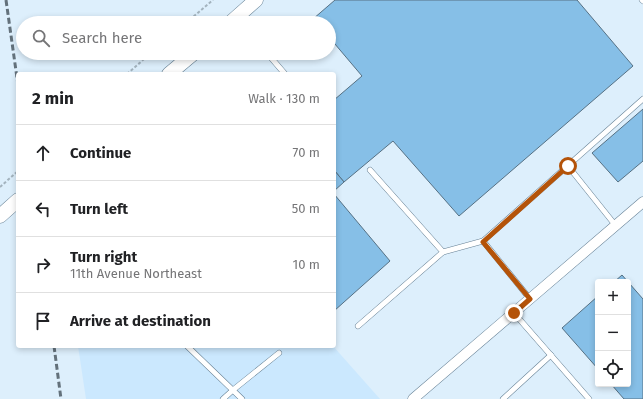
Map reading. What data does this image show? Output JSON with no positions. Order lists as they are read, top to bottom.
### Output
{
  "page": {
    "search": "Search here",
    "heading": ["2 min", "Walk · 130 m"],
    "list": [
      ["Continue", "70 m"],
      ["Turn left", "50 m"],
      ["Turn right", "11th Avenue Northeast", "10 m"],
      "Arrive at destination"
    ],
    "map_buttons": ["+", "−"]
  }
}
